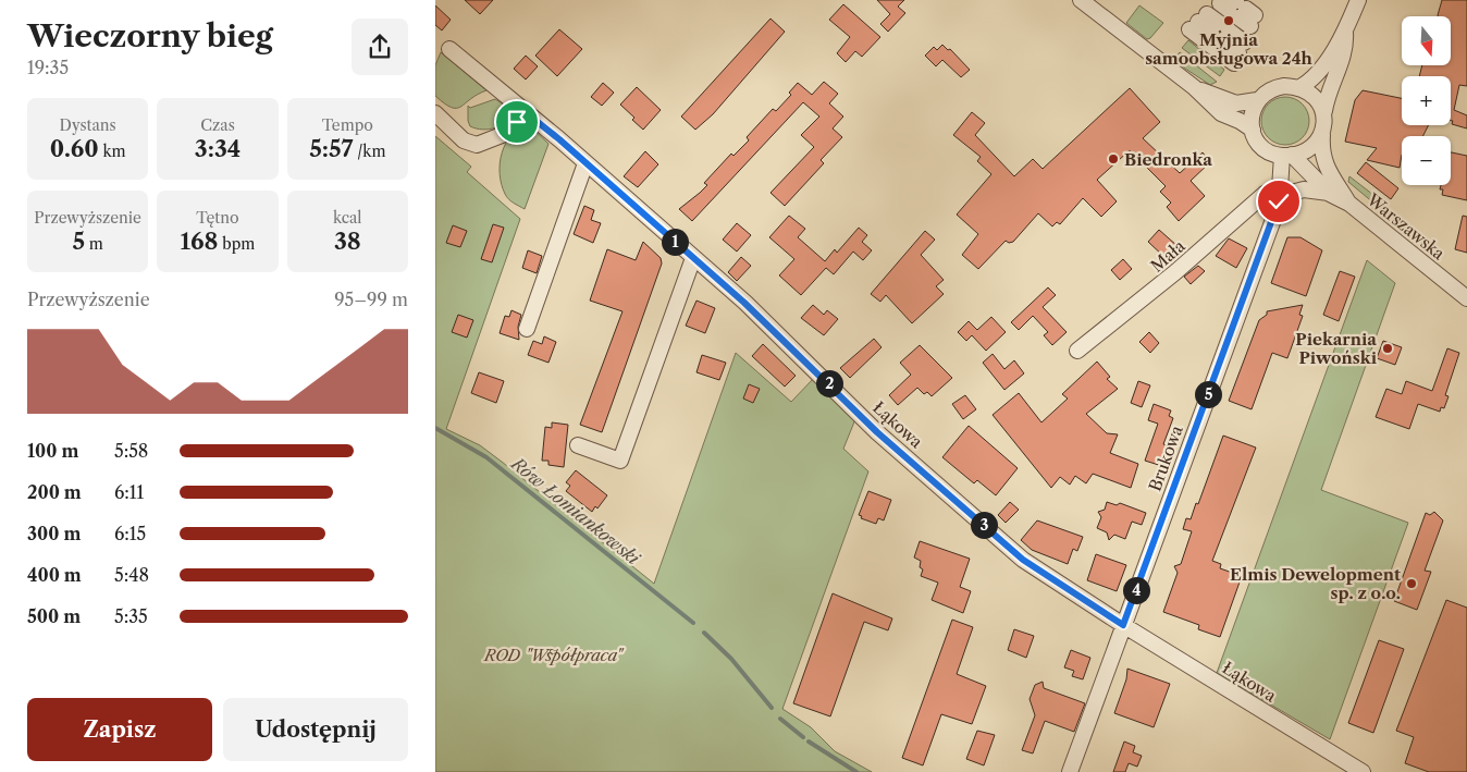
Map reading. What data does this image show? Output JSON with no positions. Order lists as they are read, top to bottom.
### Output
{
  "streets": {
    "street": [
      "Warszawska",
      "Mała",
      "Łąkowa",
      "Brukowa"
    ]
  },
  "crossings": [
    ["Warszawska", "Mała"],
    ["Warszawska", "Brukowa"],
    ["Mała", "Brukowa"],
    ["Łąkowa", "Brukowa"]
  ],
  "water": ["Rów Łomiankowski"],
  "parks": ["ROD \"Współpraca\""],
  "places": [
    "Myjnia samoobsługowa 24h",
    "Biedronka",
    "Piekarnia Piwoński",
    "Elmis Dewelopment sp. z o.o."
  ],
  "north": "bottom",
  "page": {
    "heading": ["Wieczorny bieg", "19:35"],
    "map_buttons": ["+", "−"],
    "stats": [
      ["Dystans", "0.60 km"],
      ["Czas", "3:34"],
      ["Tempo", "5:57 /km"],
      ["Przewyższenie", "5 m"],
      ["Tętno", "168 bpm"],
      ["kcal", "38"]
    ],
    "pins": [
      "1",
      "2",
      "5",
      "3",
      "4"
    ],
    "chart": ["Przewyższenie", "95–99 m"],
    "list": [
      {
        "name": "100 m",
        "note": "5:58"
      },
      {
        "name": "200 m",
        "note": "6:11"
      },
      {
        "name": "300 m",
        "note": "6:15"
      },
      {
        "name": "400 m",
        "note": "5:48"
      },
      {
        "name": "500 m",
        "note": "5:35"
      }
    ],
    "buttons": ["Zapisz", "Udostępnij"]
  }
}
